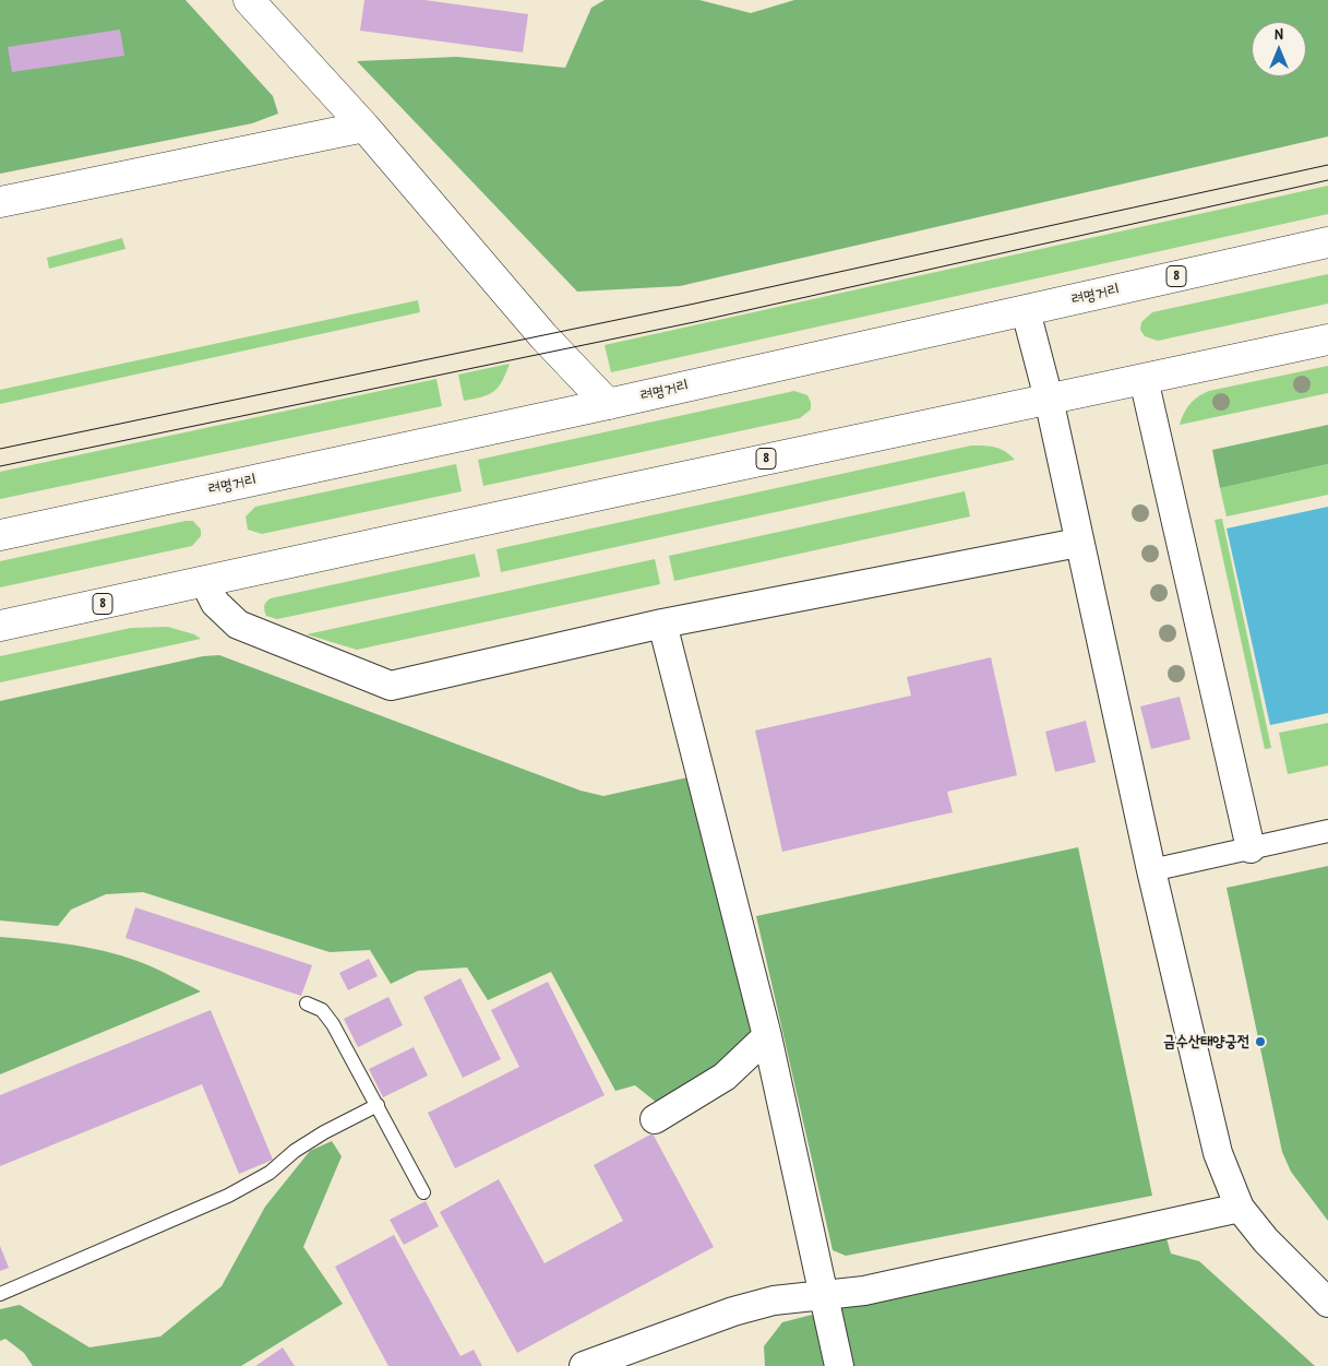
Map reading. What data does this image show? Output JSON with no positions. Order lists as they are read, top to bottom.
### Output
{
  "streets": {
    "main road": ["8", "려명거리"]
  },
  "places": ["금수산태양궁전"],
  "north": "top"
}
